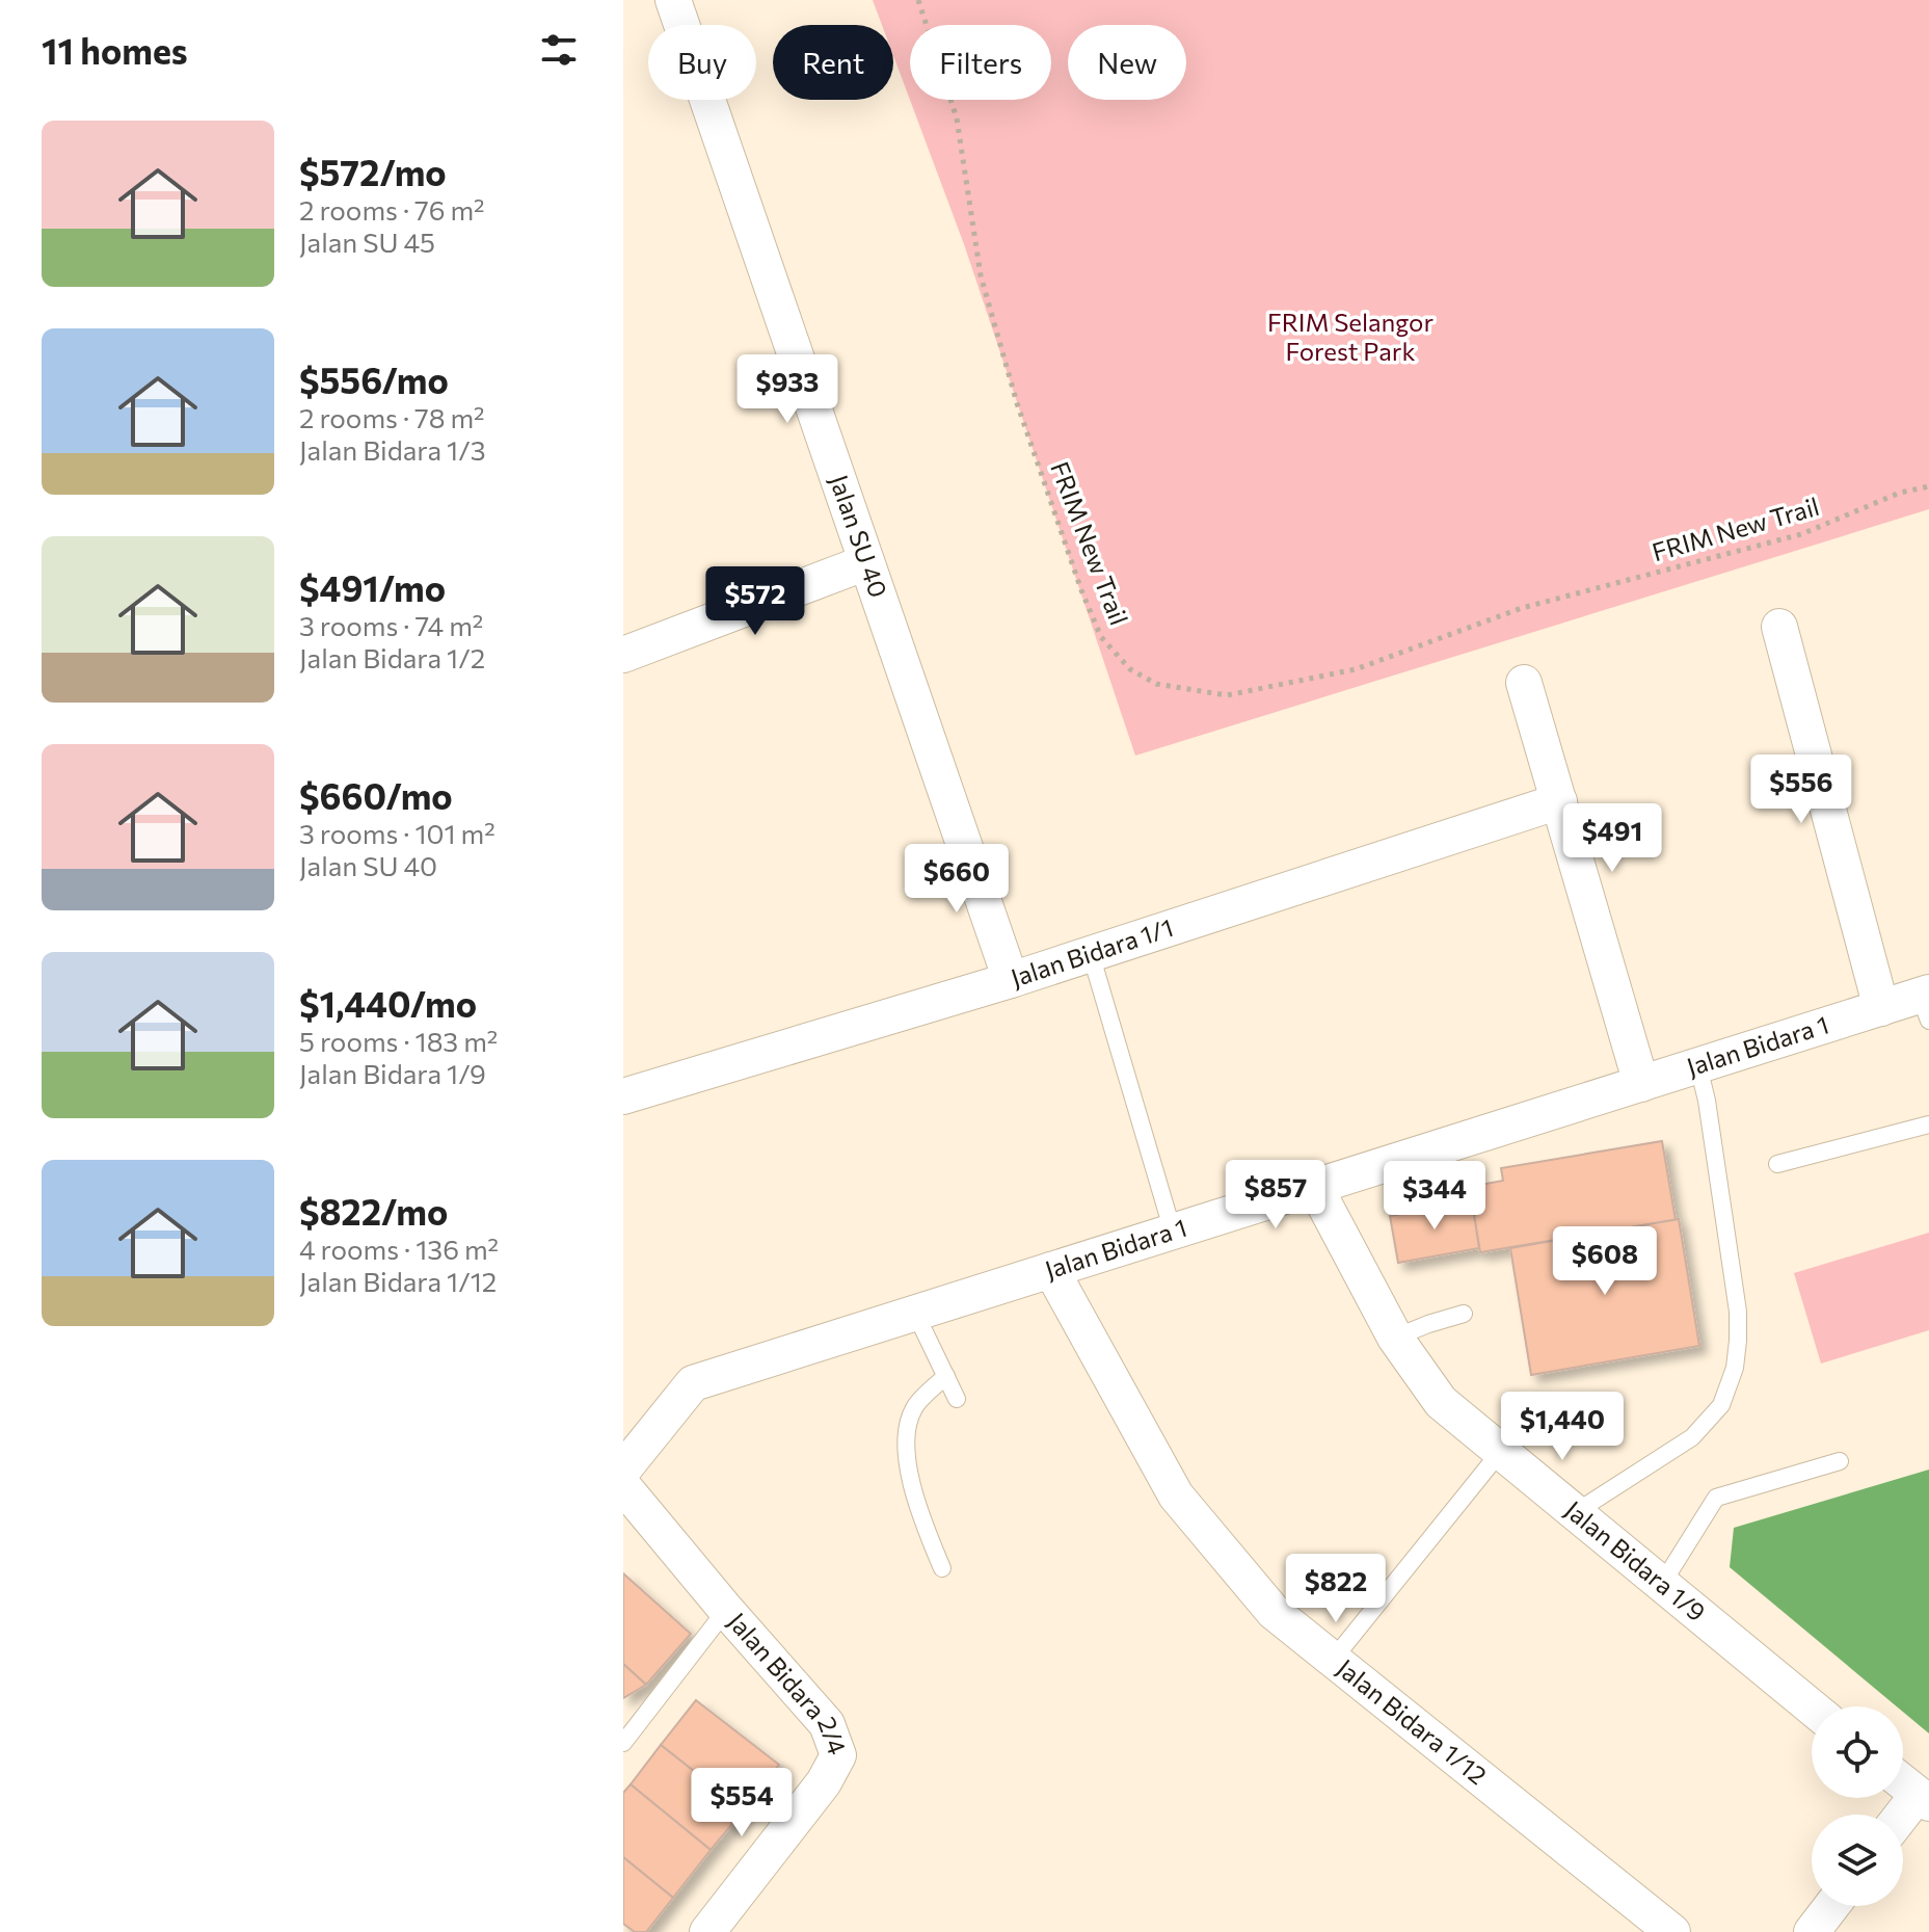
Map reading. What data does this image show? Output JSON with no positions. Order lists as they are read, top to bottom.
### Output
{
  "streets": {
    "street": [
      "Jalan SU 40",
      "Jalan Bidara 1/1",
      "Jalan Bidara 1",
      "Jalan Bidara 1/9",
      "Jalan Bidara 2/4",
      "Jalan Bidara 1/12"
    ],
    "path": ["FRIM New Trail"]
  },
  "crossings": [
    ["Jalan SU 40", "Jalan Bidara 1/1"],
    ["Jalan Bidara 1", "Jalan Bidara 1/9"],
    ["Jalan Bidara 1", "Jalan Bidara 1/12"]
  ],
  "parks": ["FRIM Selangor Forest Park"],
  "page": {
    "heading": "11 homes",
    "chip": [
      "Buy",
      "Rent",
      "Filters",
      "New"
    ],
    "list": [
      {
        "name": "$572/mo",
        "note": "2 rooms · 76 m² · Jalan SU 45"
      },
      {
        "name": "$556/mo",
        "note": "2 rooms · 78 m² · Jalan Bidara 1/3"
      },
      {
        "name": "$491/mo",
        "note": "3 rooms · 74 m² · Jalan Bidara 1/2"
      },
      {
        "name": "$660/mo",
        "note": "3 rooms · 101 m² · Jalan SU 40"
      },
      {
        "name": "$1,440/mo",
        "note": "5 rooms · 183 m² · Jalan Bidara 1/9"
      },
      {
        "name": "$822/mo",
        "note": "4 rooms · 136 m² · Jalan Bidara 1/12"
      }
    ],
    "price": [
      "$933",
      "$572",
      "$556",
      "$491",
      "$660",
      "$857",
      "$344",
      "$608",
      "$1,440",
      "$822",
      "$554"
    ]
  }
}
